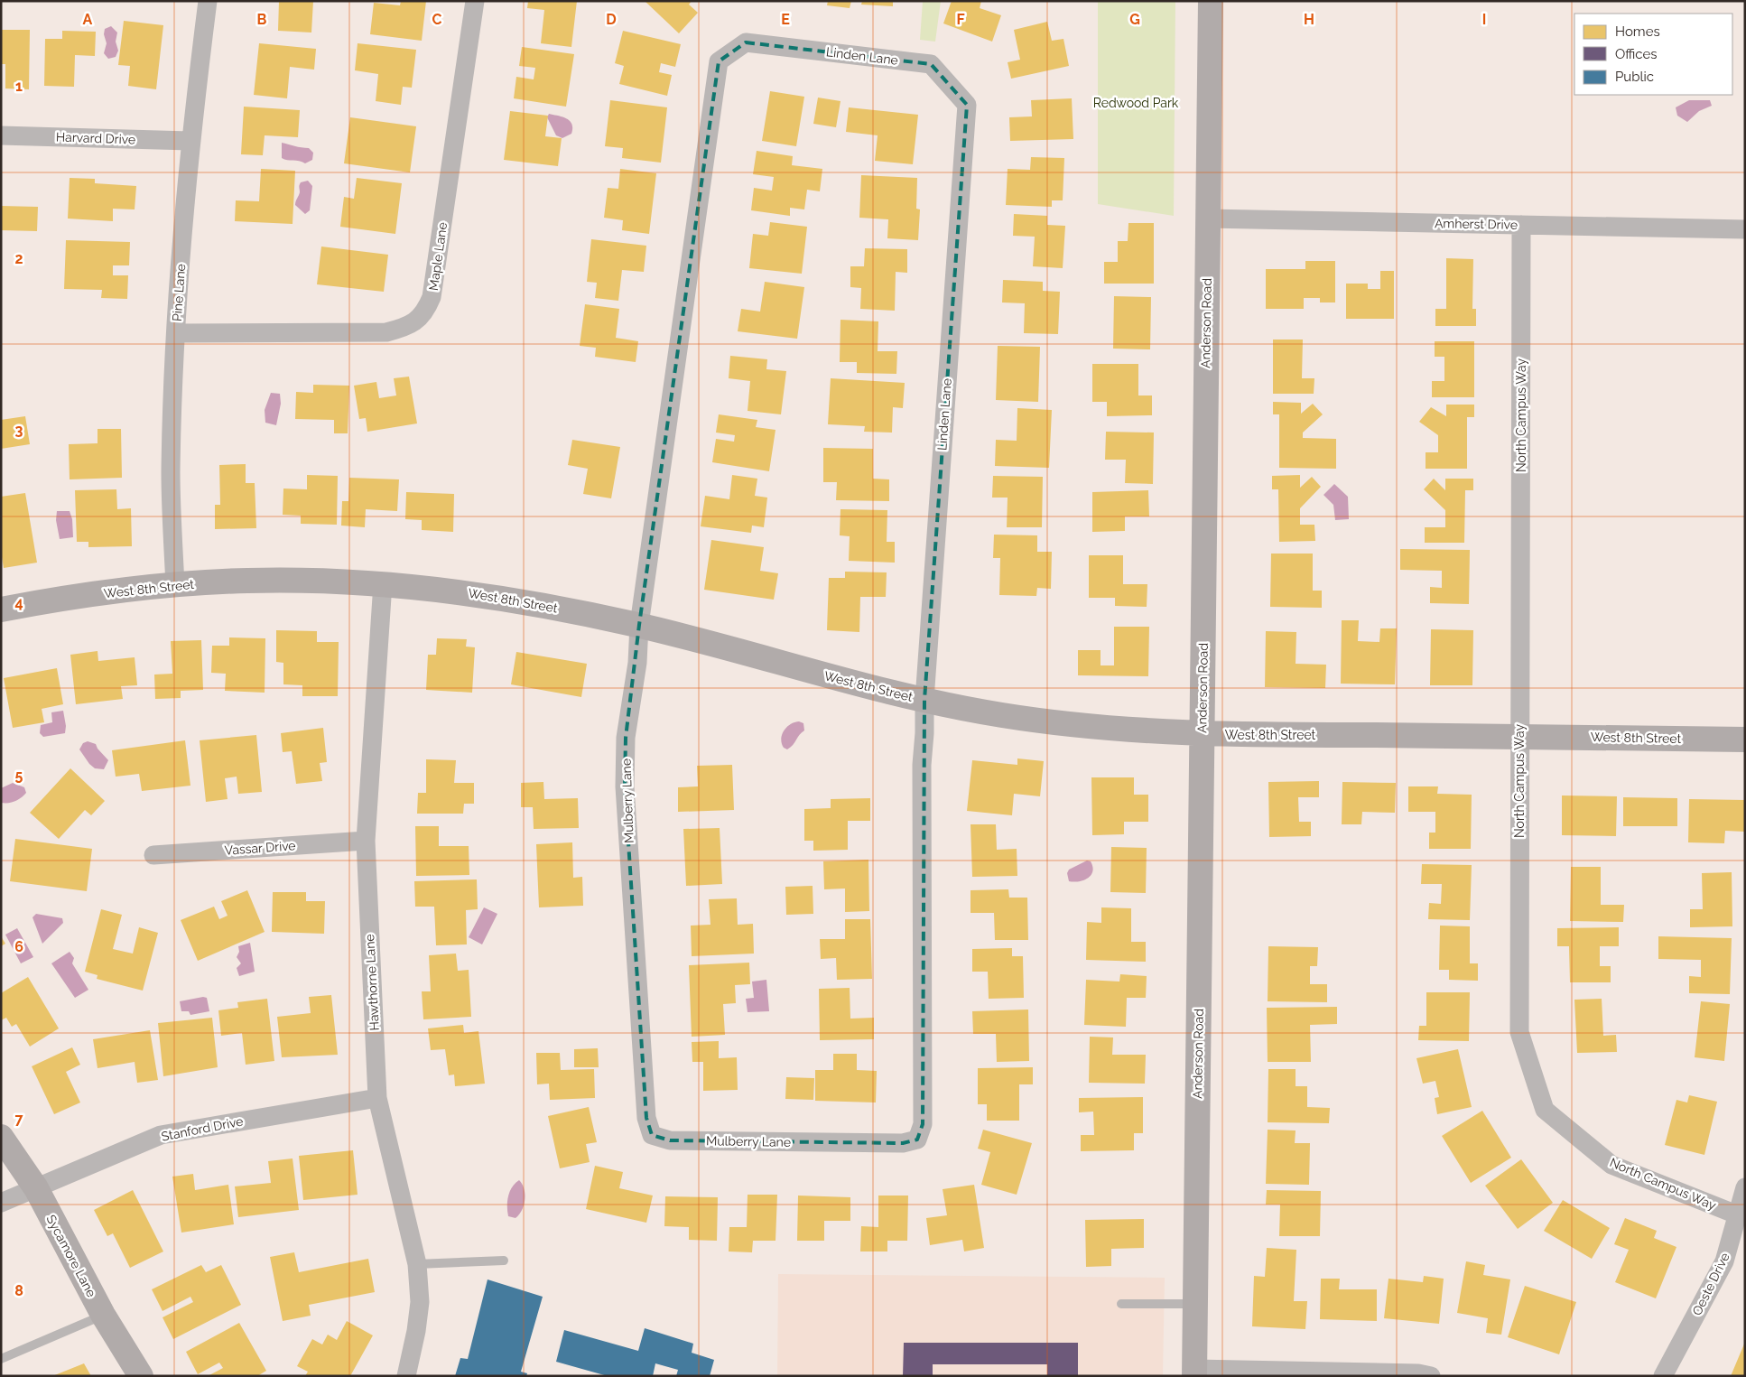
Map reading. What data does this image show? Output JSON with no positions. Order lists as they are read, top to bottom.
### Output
{
  "streets": {
    "street": [
      "Linden Lane",
      "Harvard Drive",
      "Amherst Drive",
      "Maple Lane",
      "Pine Lane",
      "Anderson Road",
      "North Campus Way",
      "West 8th Street",
      "Mulberry Lane",
      "Vassar Drive",
      "Hawthorne Lane",
      "Stanford Drive",
      "Sycamore Lane",
      "Oeste Drive"
    ]
  },
  "crossings": [
    ["Linden Lane", "West 8th Street"],
    ["Linden Lane", "Mulberry Lane"],
    ["Harvard Drive", "Pine Lane"],
    ["Amherst Drive", "Anderson Road"],
    ["Amherst Drive", "North Campus Way"],
    ["Maple Lane", "Pine Lane"],
    ["Pine Lane", "West 8th Street"],
    ["Anderson Road", "West 8th Street"],
    ["North Campus Way", "West 8th Street"],
    ["North Campus Way", "Oeste Drive"],
    ["West 8th Street", "Mulberry Lane"],
    ["West 8th Street", "Hawthorne Lane"],
    ["Vassar Drive", "Hawthorne Lane"],
    ["Hawthorne Lane", "Stanford Drive"],
    ["Stanford Drive", "Sycamore Lane"]
  ],
  "parks": ["Redwood Park"],
  "legend": ["Homes", "Offices", "Public"],
  "grid": {
    "columns": [
      "A",
      "B",
      "C",
      "D",
      "E",
      "F",
      "G",
      "H",
      "I"
    ],
    "rows": [
      "1",
      "2",
      "3",
      "4",
      "5",
      "6",
      "7",
      "8"
    ]
  }
}
